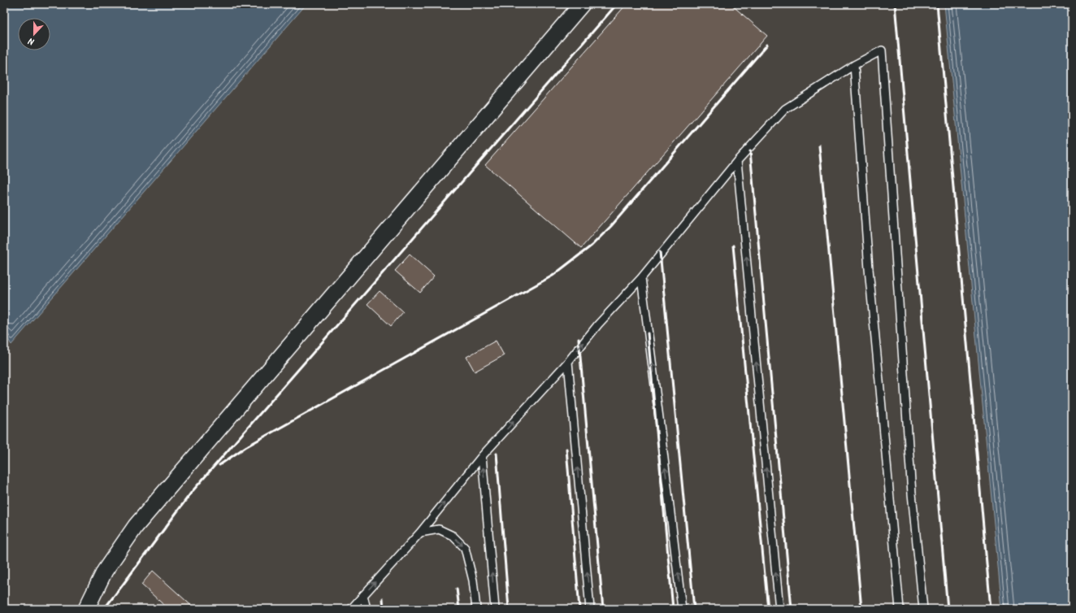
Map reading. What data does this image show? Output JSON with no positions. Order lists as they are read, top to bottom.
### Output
{
  "north": "bottom"
}
